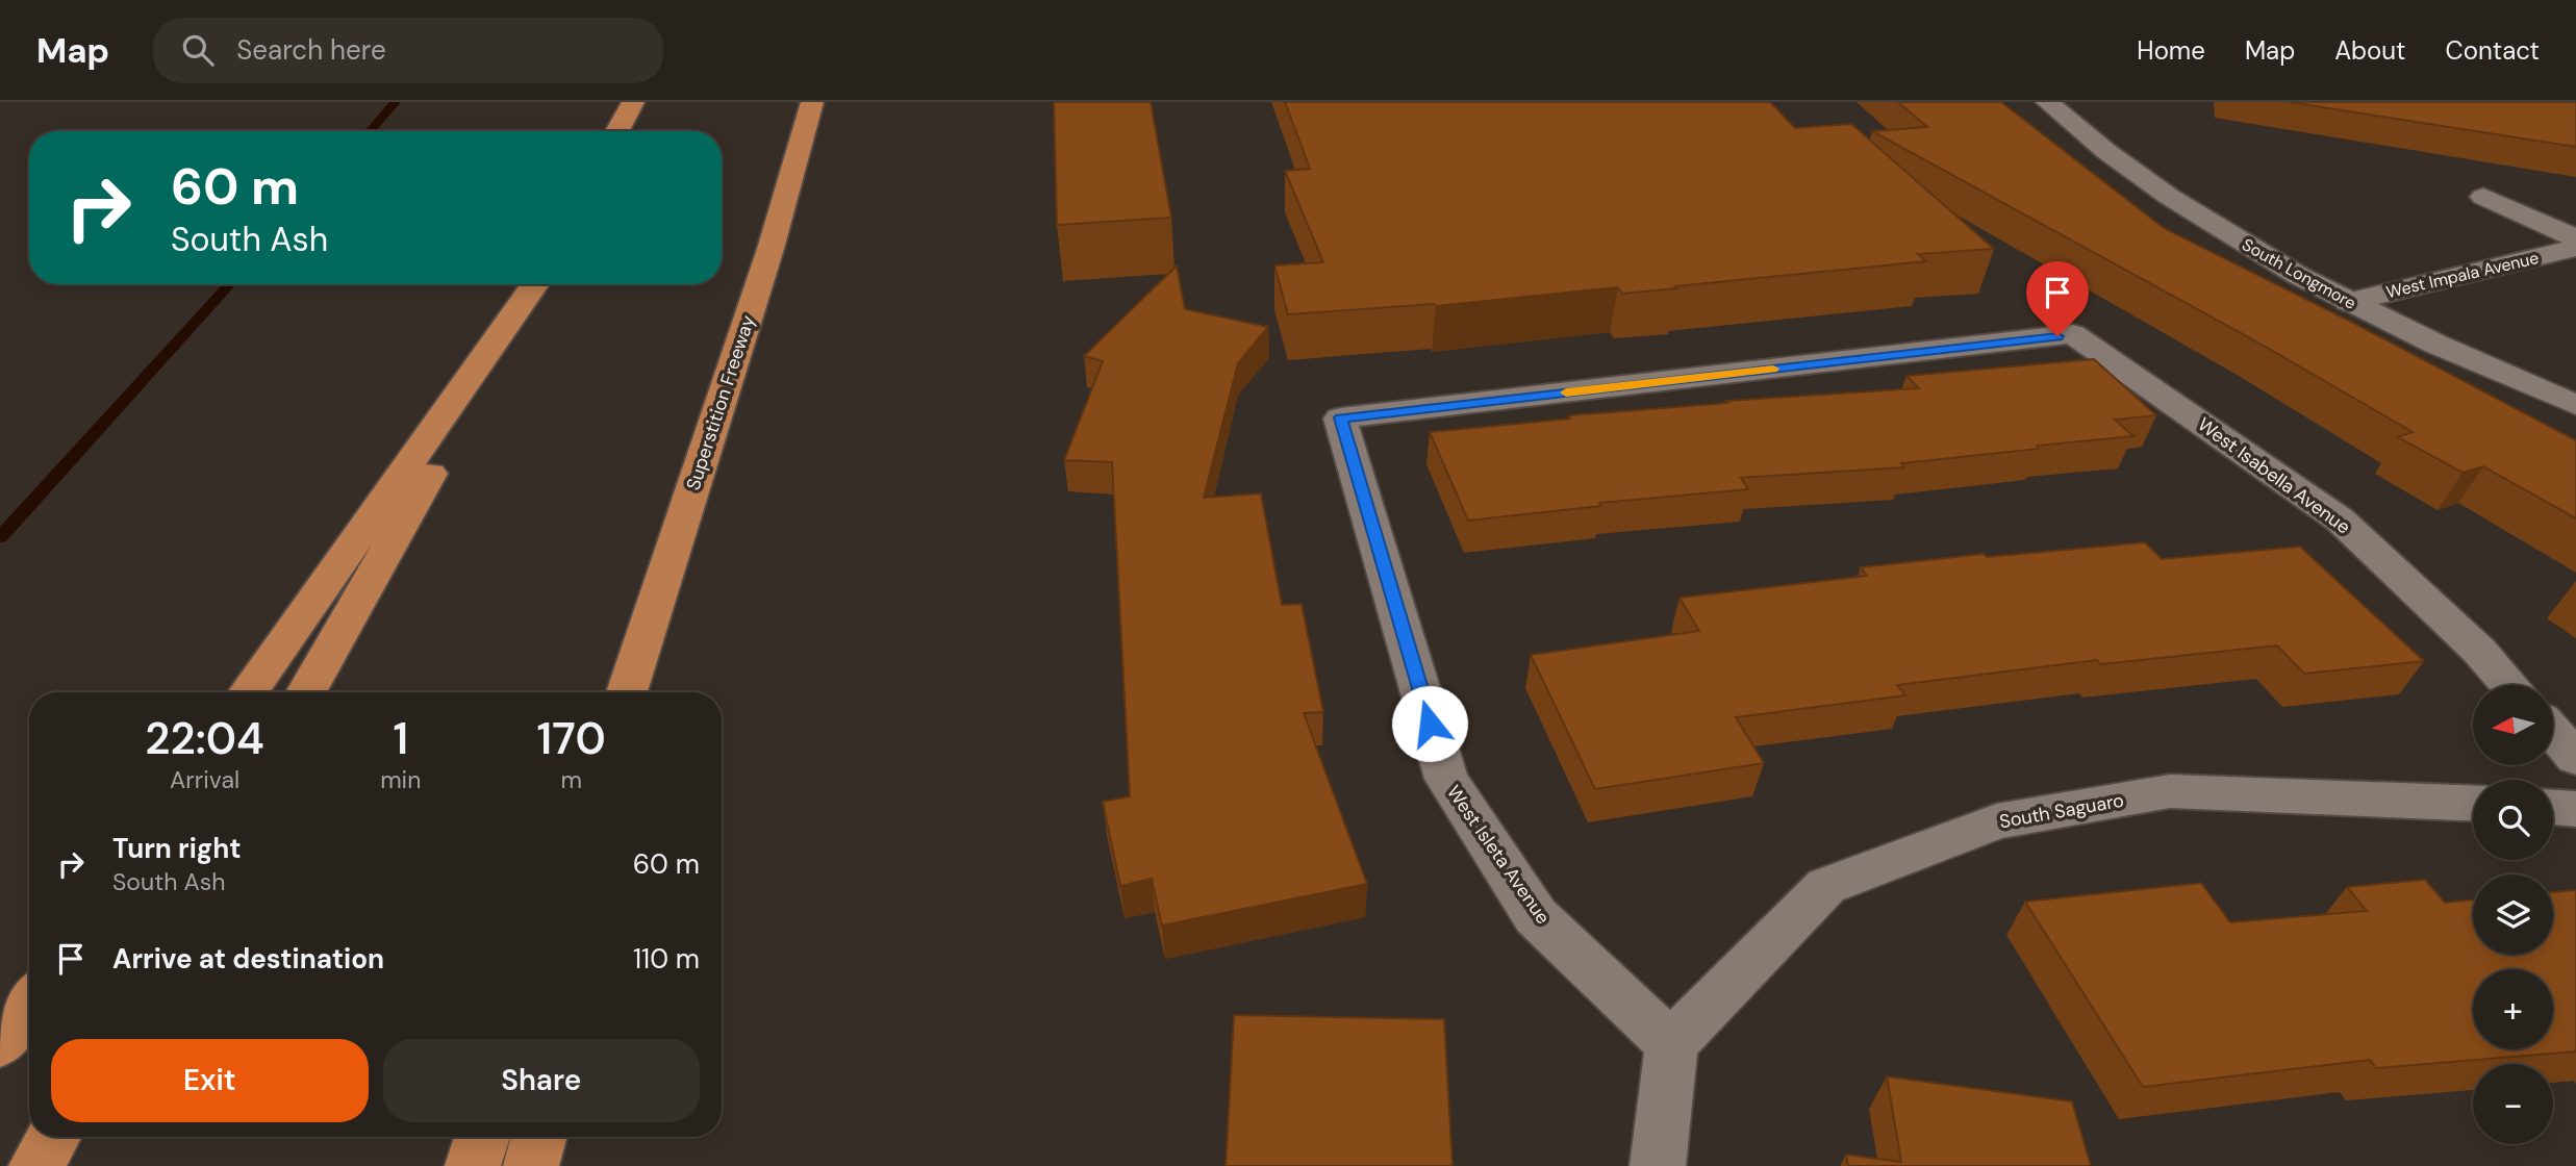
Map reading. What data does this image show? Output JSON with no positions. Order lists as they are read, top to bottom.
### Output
{
  "streets": {
    "highway": ["Superstition Freeway"],
    "street": [
      "South Longmore",
      "West Impala Avenue",
      "West Isabella Avenue",
      "South Saguaro",
      "West Isleta Avenue"
    ]
  },
  "crossings": [
    ["South Longmore", "West Impala Avenue"],
    ["West Isabella Avenue", "West Isleta Avenue"],
    ["South Saguaro", "West Isleta Avenue"]
  ],
  "north": "left",
  "page": {
    "header": "Map",
    "search": "Search here",
    "nav": [
      "Home",
      "Map",
      "About",
      "Contact"
    ],
    "turn": ["60 m", "South Ash"],
    "map_buttons": ["+", "−"],
    "eta": [
      "22:04",
      "Arrival",
      "1",
      "min",
      "170",
      "m"
    ],
    "list": [
      {
        "name": "Turn right",
        "note": "South Ash",
        "value": "60 m"
      },
      {
        "name": "Arrive at destination",
        "value": "110 m"
      }
    ],
    "buttons": ["Exit", "Share"]
  }
}
